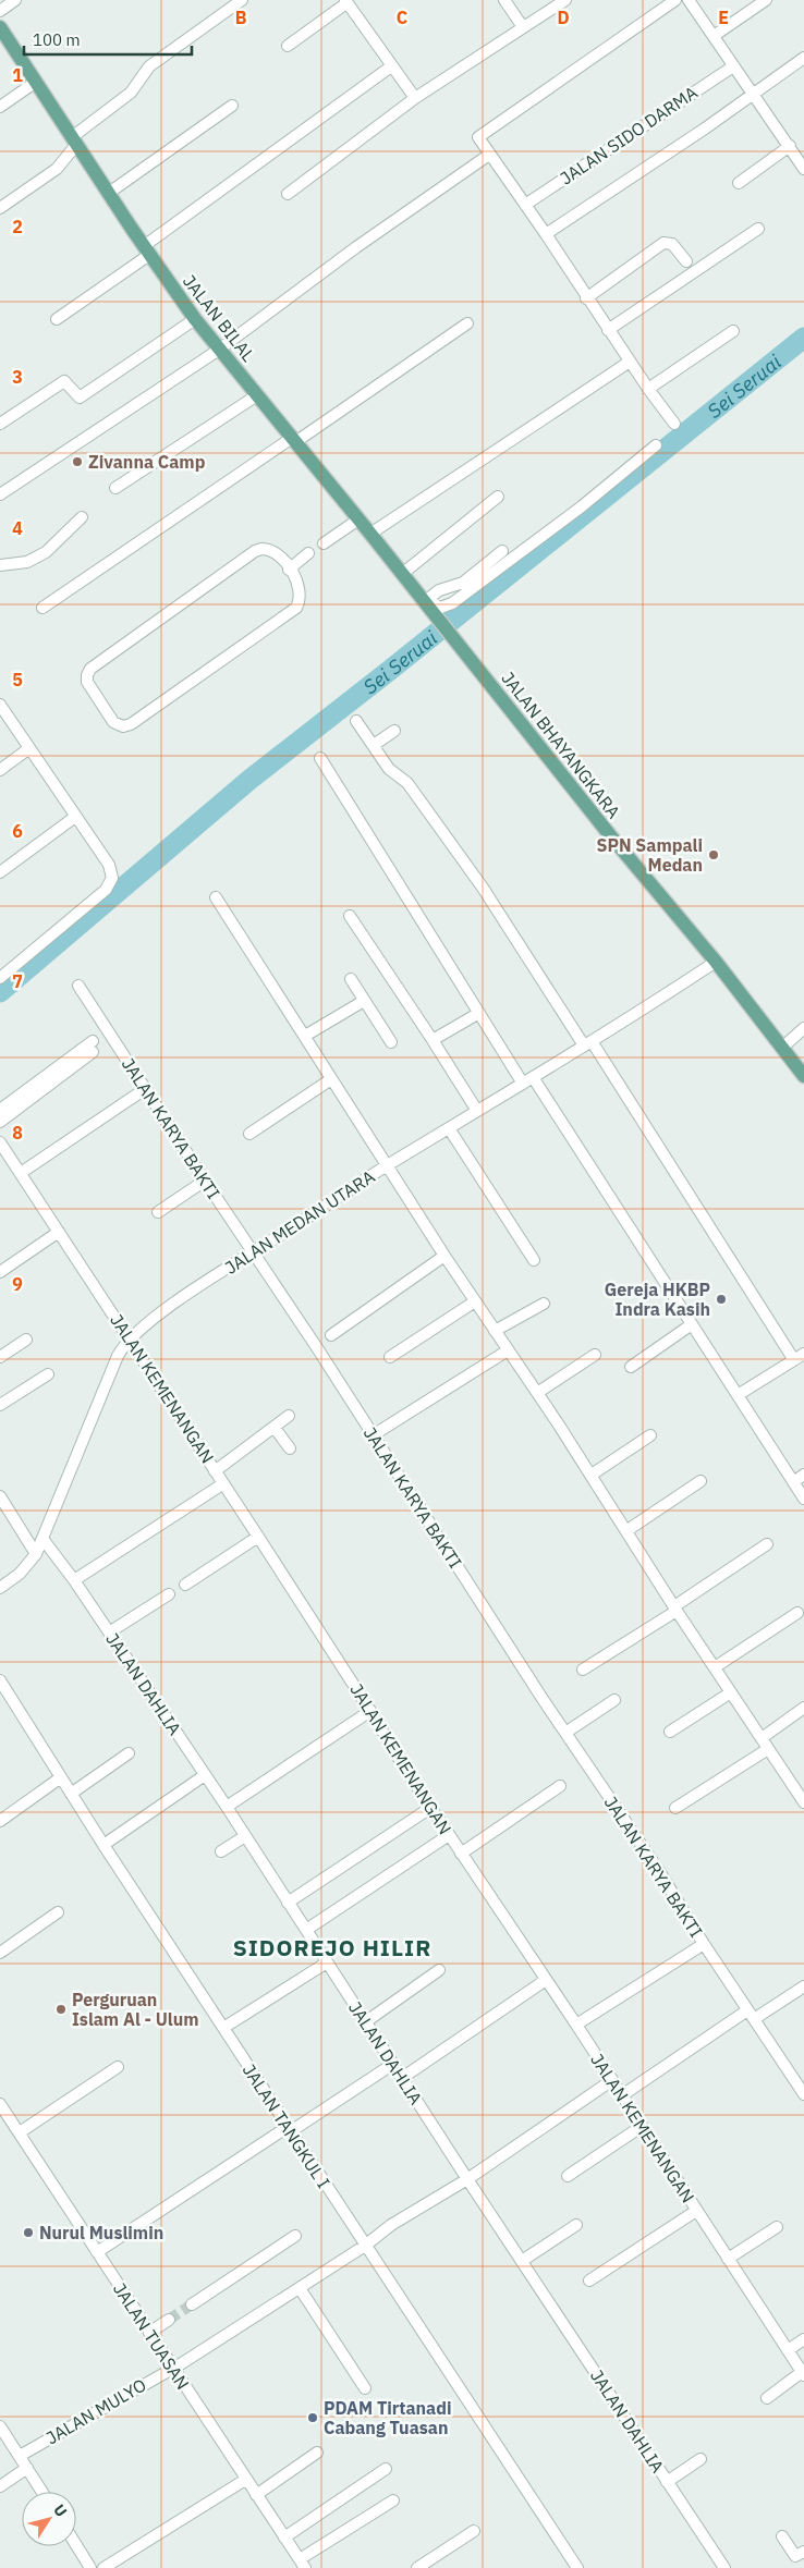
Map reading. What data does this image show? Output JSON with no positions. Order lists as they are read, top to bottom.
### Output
{
  "streets": {
    "main road": ["JALAN BILAL", "JALAN BHAYANGKARA"],
    "street": [
      "JALAN SIDO DARMA",
      "JALAN KARYA BAKTI",
      "JALAN MEDAN UTARA",
      "JALAN KEMENANGAN",
      "JALAN DAHLIA",
      "JALAN TANGKUL I",
      "JALAN TUASAN",
      "JALAN MULYO"
    ]
  },
  "crossings": [
    ["JALAN BILAL", "JALAN BHAYANGKARA"],
    ["JALAN BHAYANGKARA", "JALAN MEDAN UTARA"],
    ["JALAN KARYA BAKTI", "JALAN MEDAN UTARA"],
    ["JALAN MEDAN UTARA", "JALAN KEMENANGAN"],
    ["JALAN MEDAN UTARA", "JALAN DAHLIA"],
    ["JALAN KEMENANGAN", "JALAN MULYO"],
    ["JALAN DAHLIA", "JALAN MULYO"],
    ["JALAN TANGKUL I", "JALAN MULYO"],
    ["JALAN TUASAN", "JALAN MULYO"]
  ],
  "districts": ["SIDOREJO HILIR"],
  "water": ["Sei Seruai"],
  "places": [
    "Zivanna Camp",
    "SPN Sampali Medan",
    "Gereja HKBP Indra Kasih",
    "Perguruan Islam Al - Ulum",
    "Nurul Muslimin",
    "PDAM Tirtanadi Cabang Tuasan"
  ],
  "scale_bar": "100 m",
  "north": "top right",
  "grid": {
    "columns": [
      "B",
      "C",
      "D",
      "E"
    ],
    "rows": [
      "1",
      "2",
      "3",
      "4",
      "5",
      "6",
      "7",
      "8",
      "9"
    ]
  }
}
